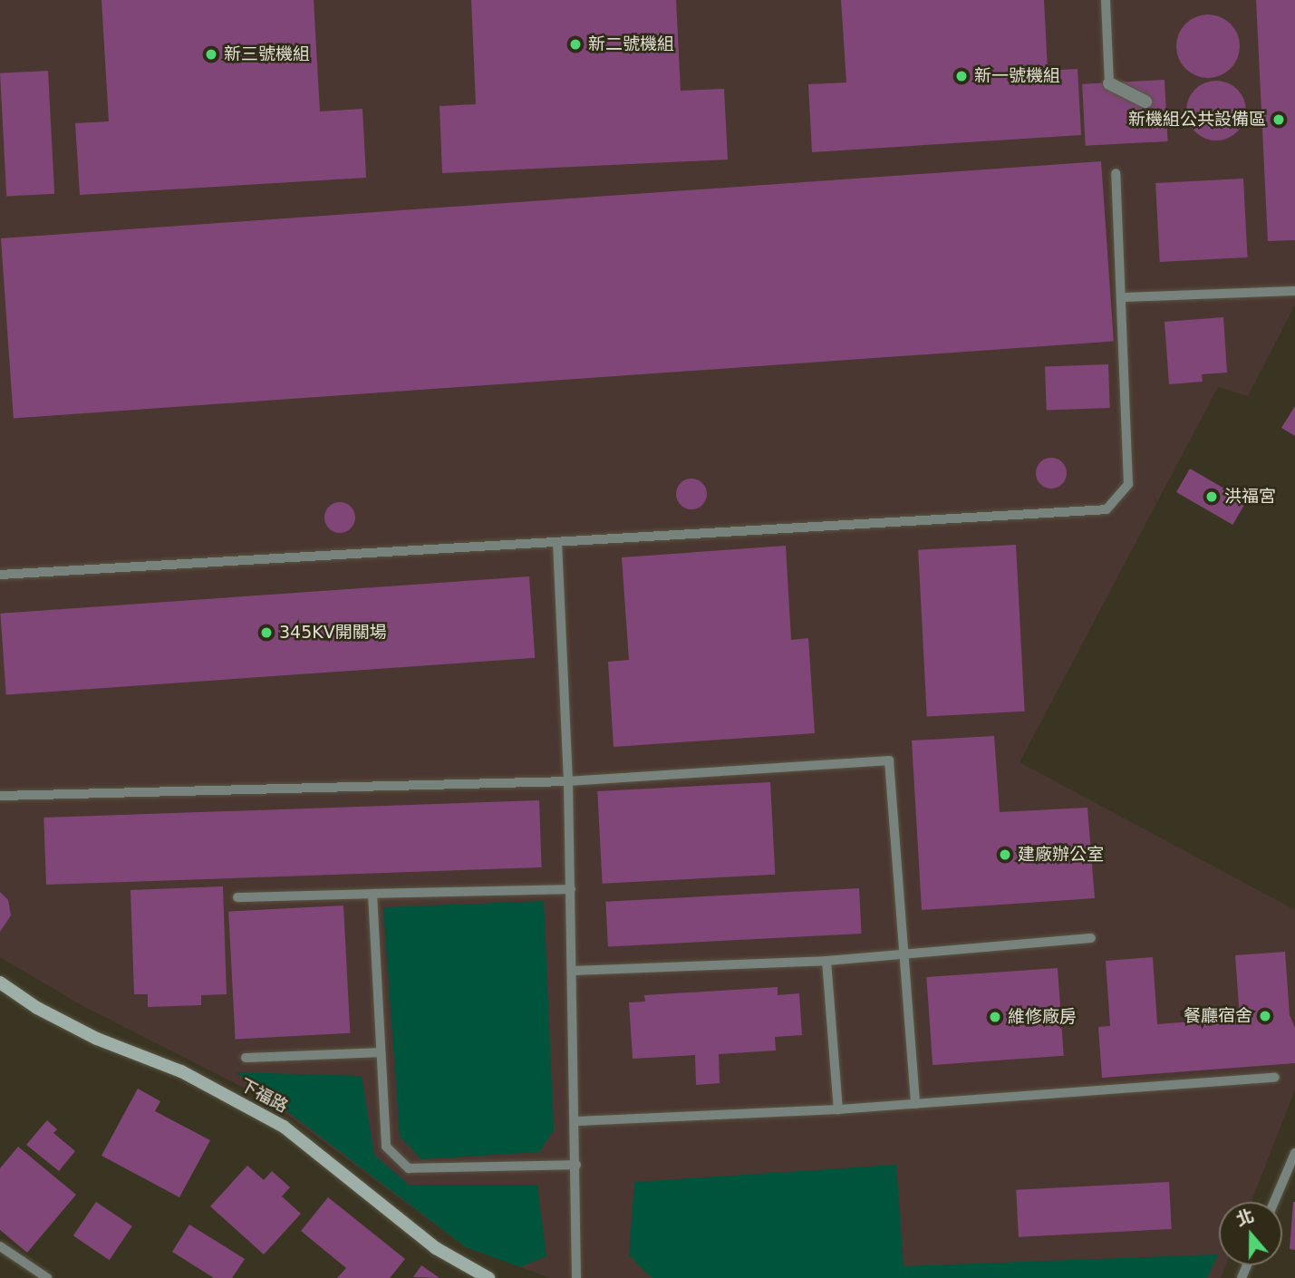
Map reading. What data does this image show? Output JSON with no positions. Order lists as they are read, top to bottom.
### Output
{
  "streets": {
    "main road": ["下福路"]
  },
  "places": [
    "新二號機組",
    "新三號機組",
    "新一號機組",
    "新機組公共設備區",
    "洪福宮",
    "345KV開關場",
    "建廠辦公室",
    "餐廳宿舍",
    "維修廠房"
  ],
  "north": "top"
}
